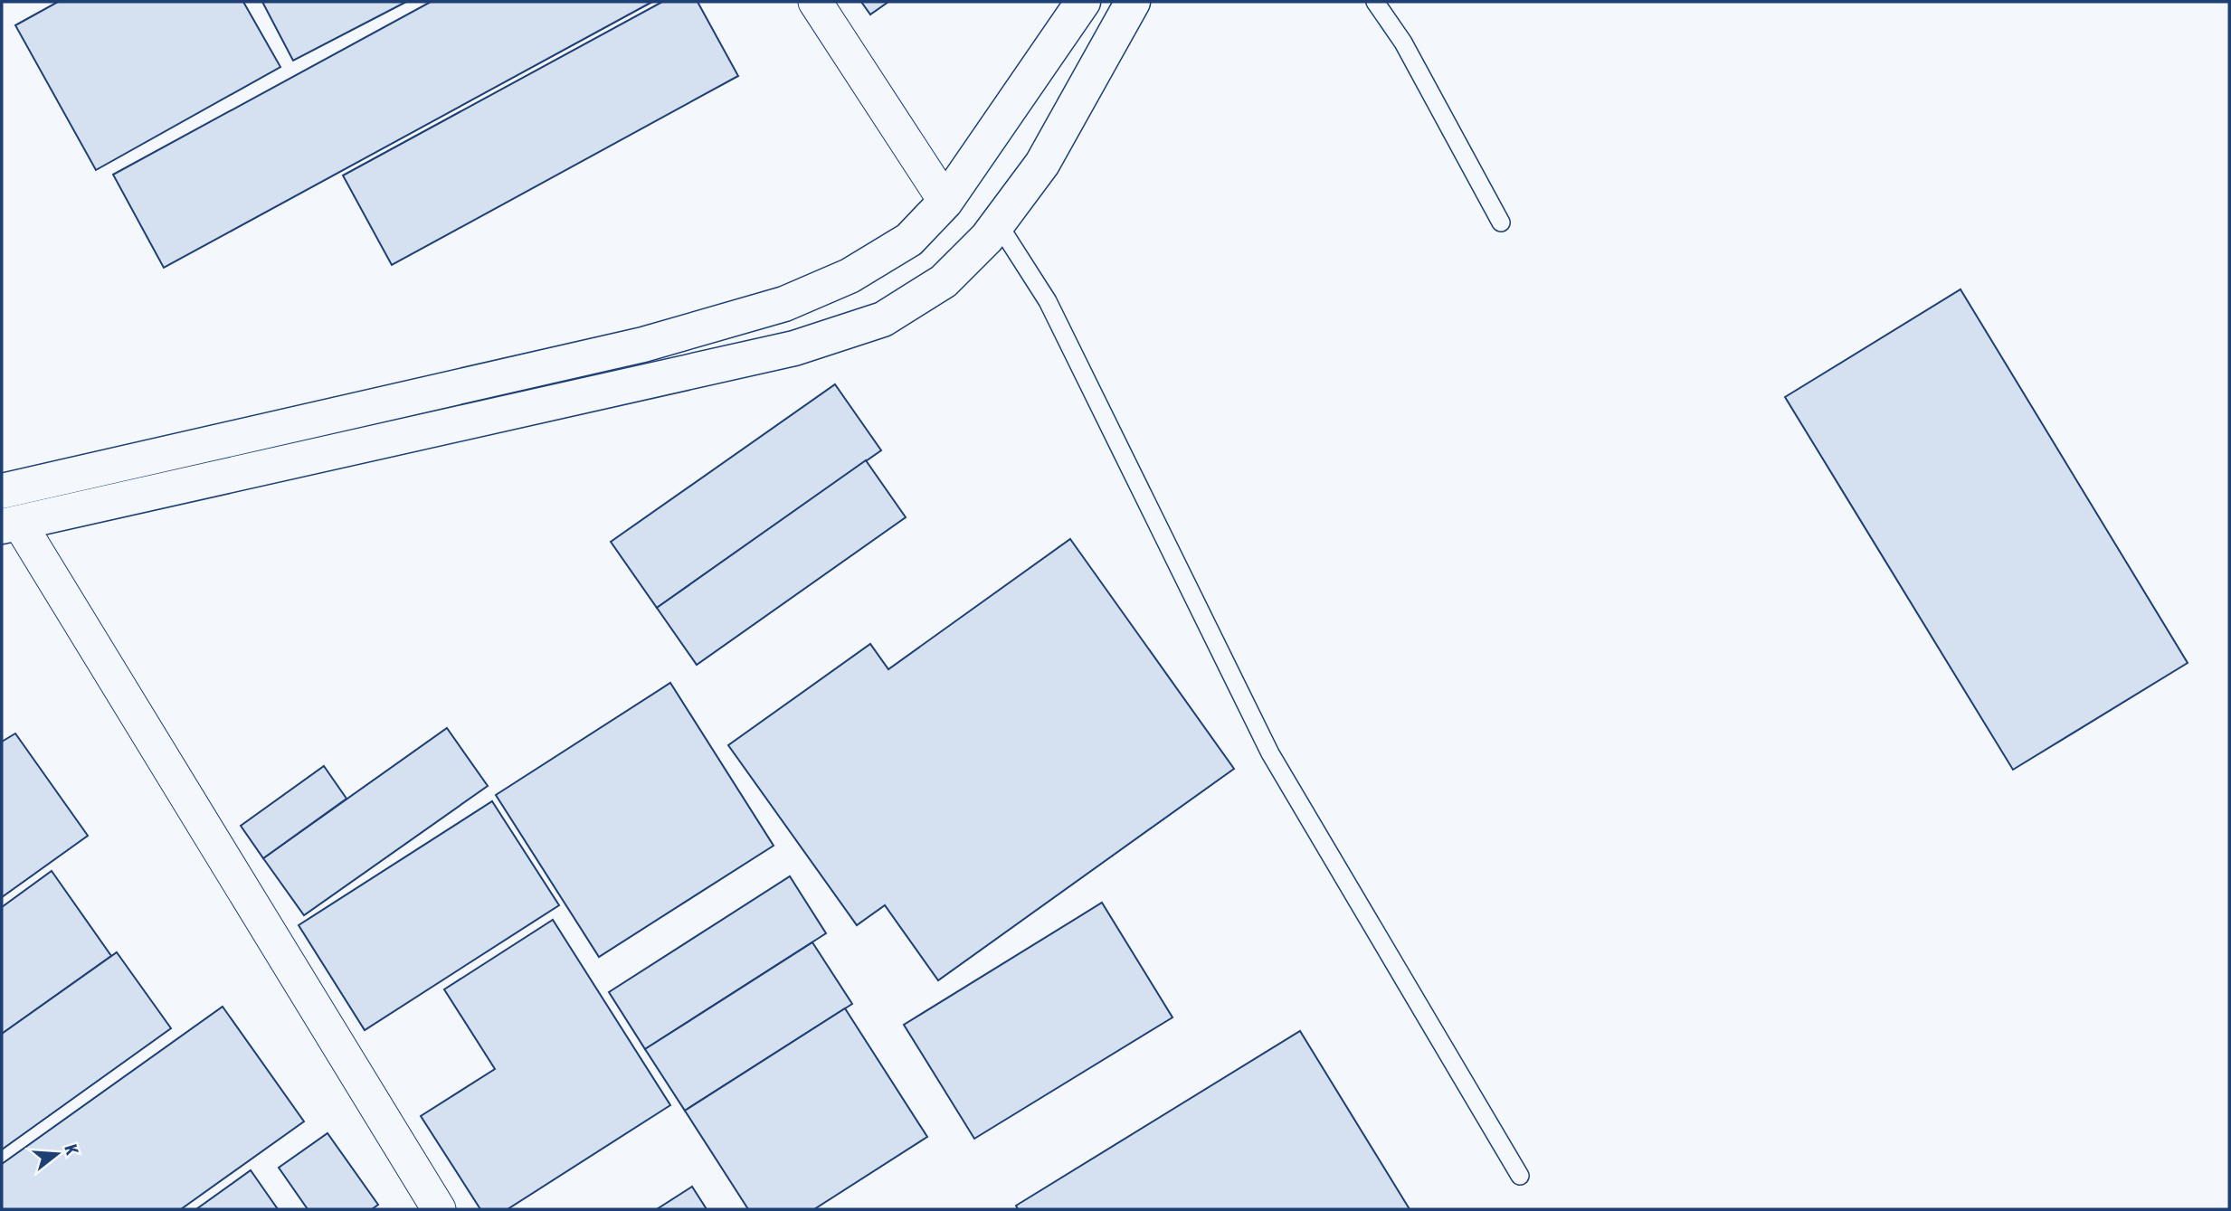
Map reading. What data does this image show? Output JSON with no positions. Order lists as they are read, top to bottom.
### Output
{
  "north": "right"
}
